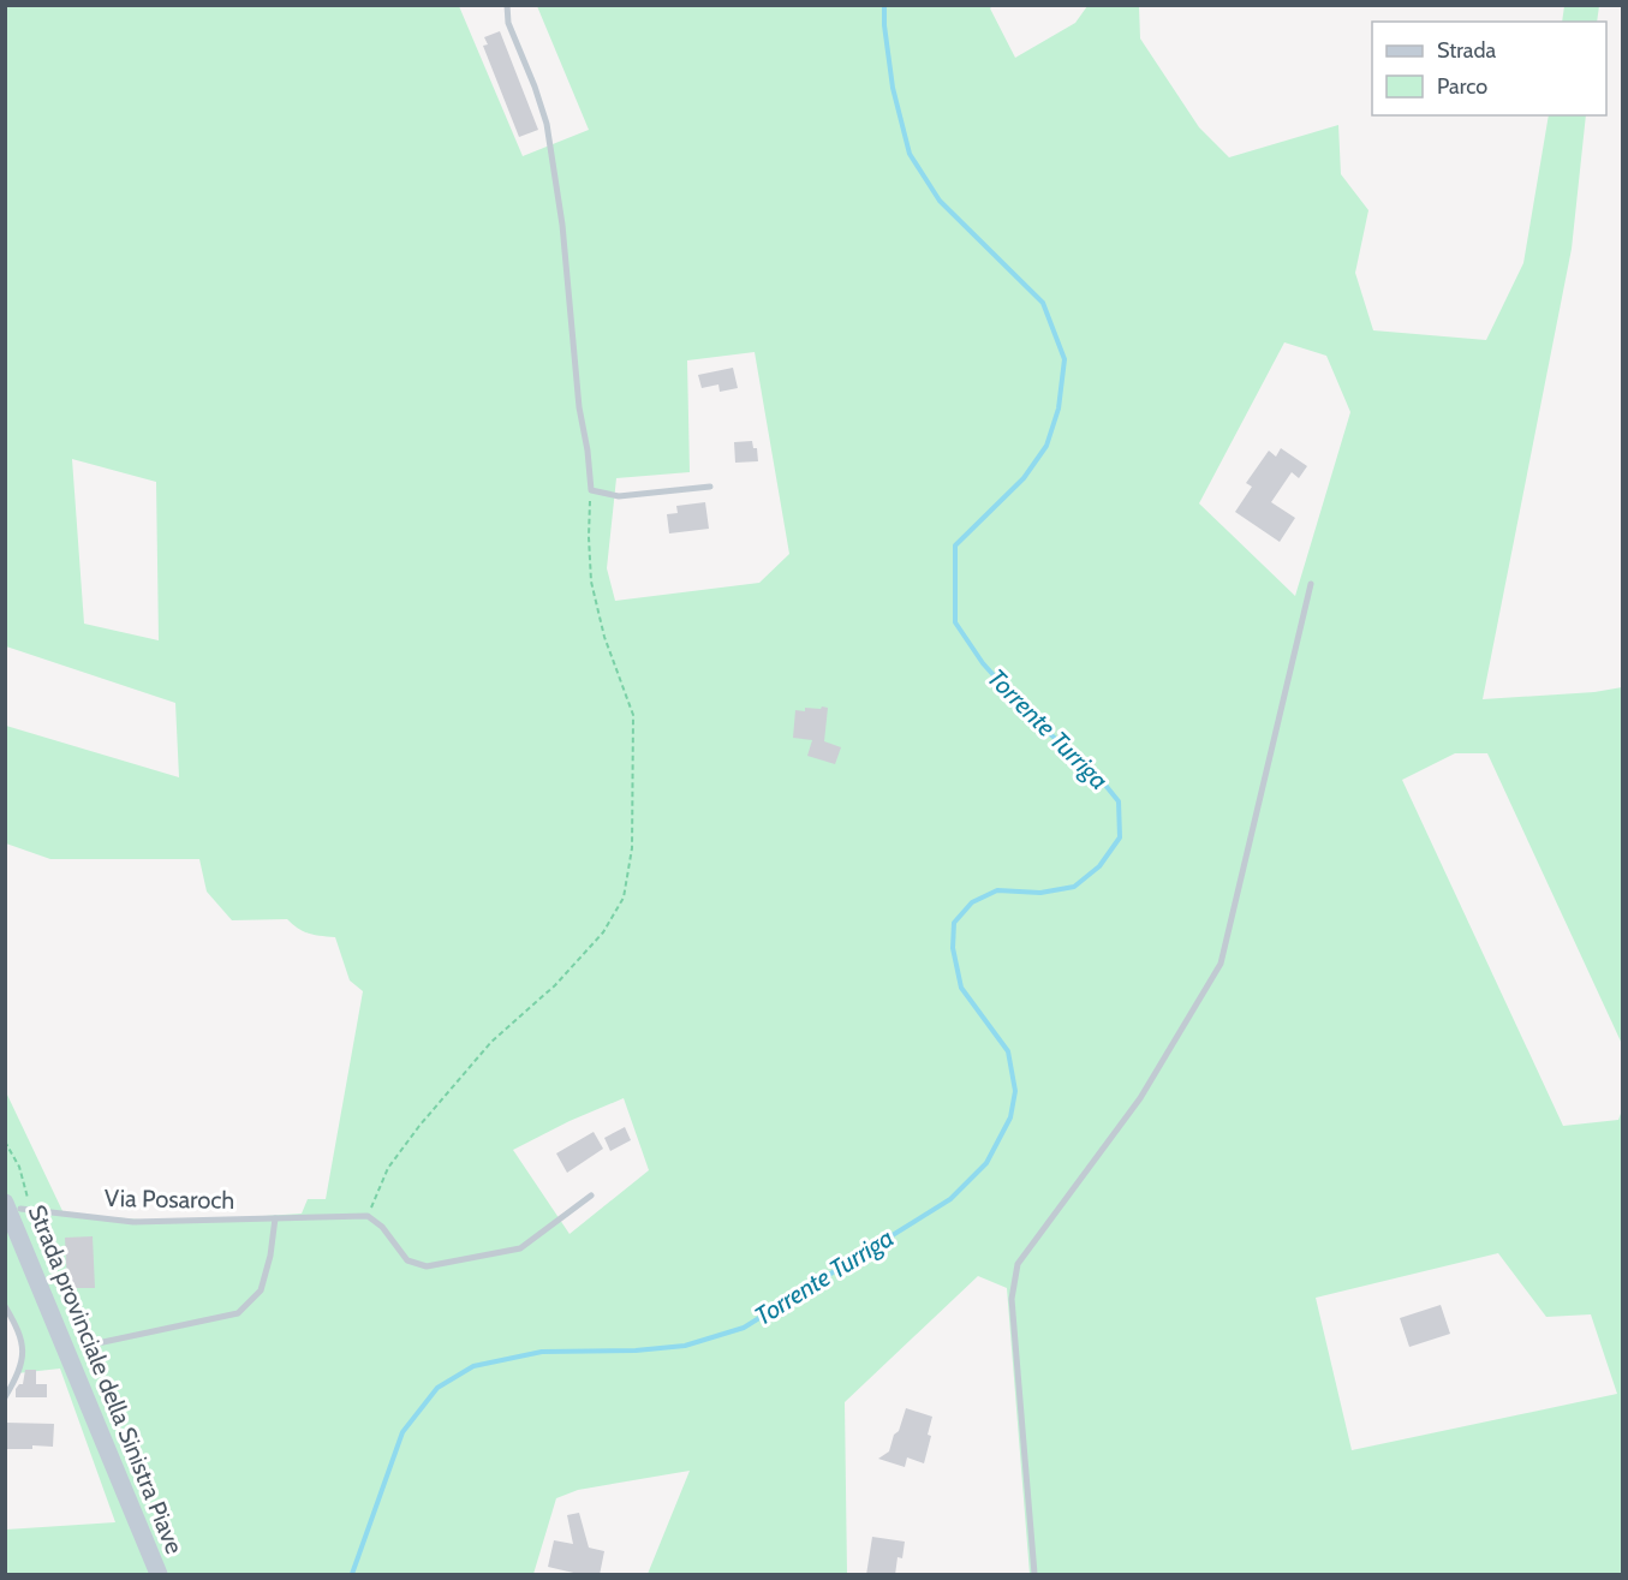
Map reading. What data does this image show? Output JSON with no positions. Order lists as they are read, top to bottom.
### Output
{
  "streets": {
    "main road": ["Strada provinciale della Sinistra Piave"],
    "lane": ["Via Posaroch"]
  },
  "crossings": [
    ["Via Posaroch", "Strada provinciale della Sinistra Piave"]
  ],
  "water": ["Torrente Turriga"],
  "legend": ["Strada", "Parco"]
}
